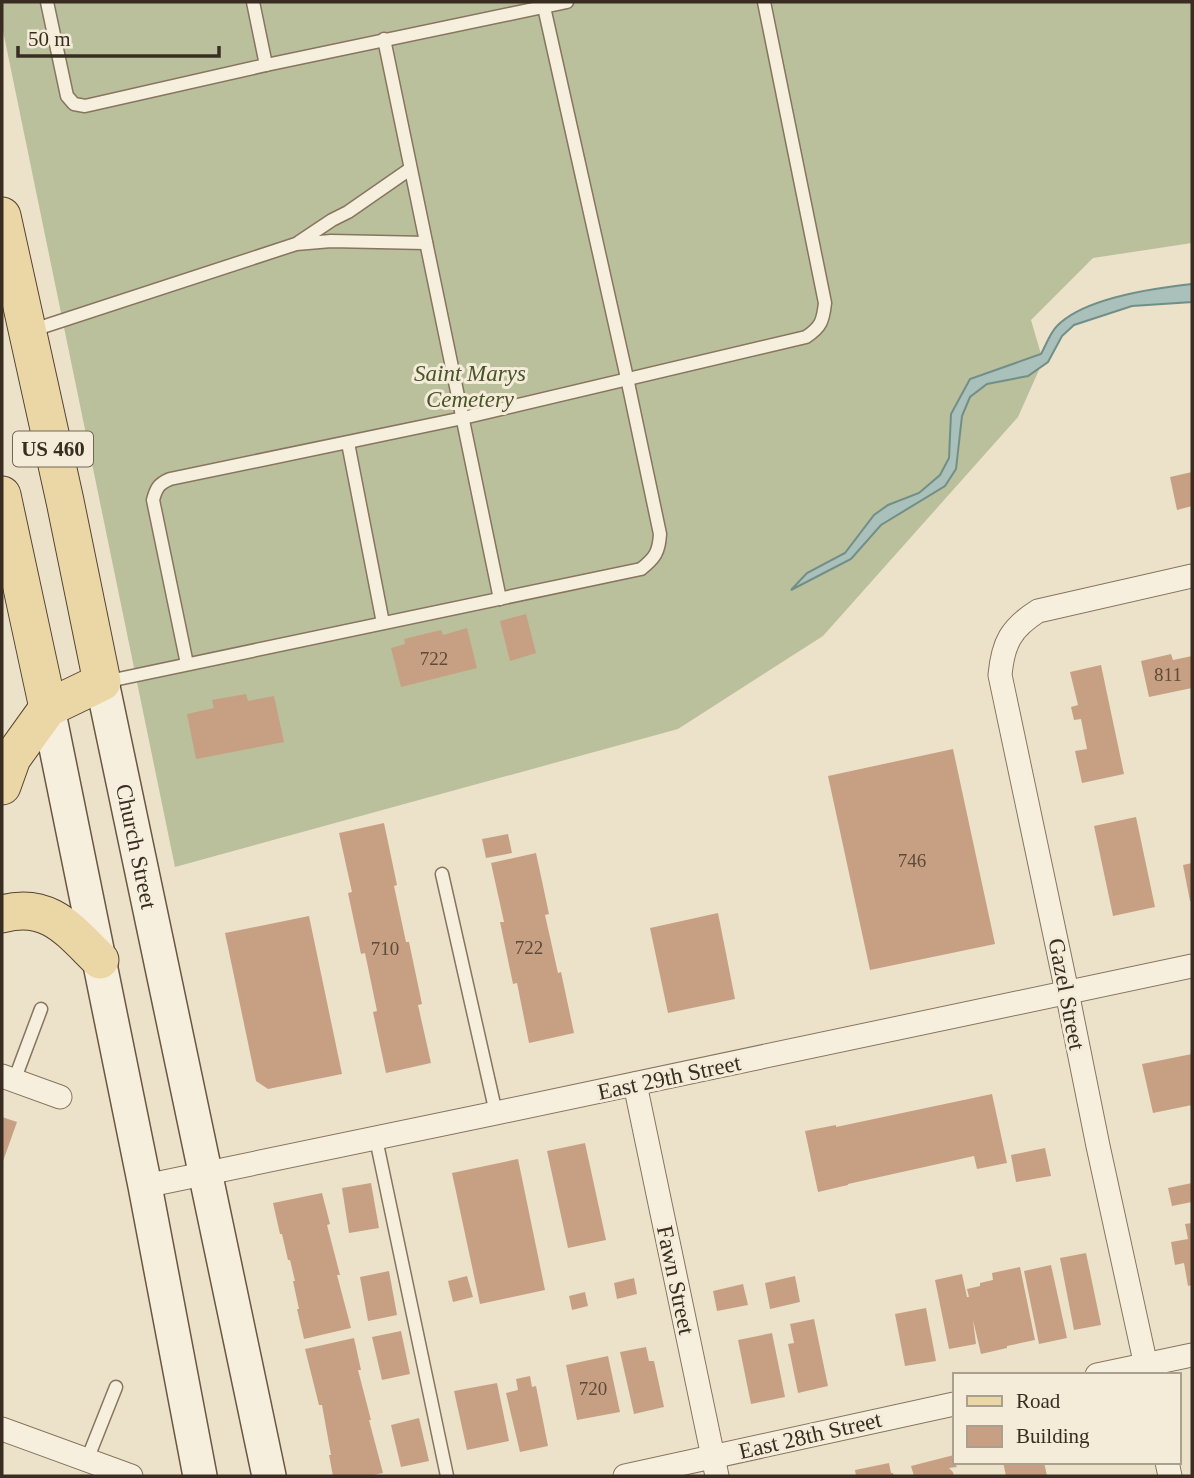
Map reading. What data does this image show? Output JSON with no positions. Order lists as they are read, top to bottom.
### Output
{
  "streets": {
    "main road": ["US 460", "Church Street"],
    "street": [
      "Gazel Street",
      "East 29th Street",
      "Fawn Street",
      "East 28th Street"
    ]
  },
  "crossings": [
    ["Church Street", "East 29th Street"],
    ["Gazel Street", "East 29th Street"],
    ["East 29th Street", "Fawn Street"],
    ["Fawn Street", "East 28th Street"]
  ],
  "parks": ["Saint Marys Cemetery"],
  "house_numbers": [
    "722",
    "811",
    "746",
    "722",
    "710",
    "720"
  ],
  "legend": ["Road", "Building"],
  "scale_bar": "50 m"
}
